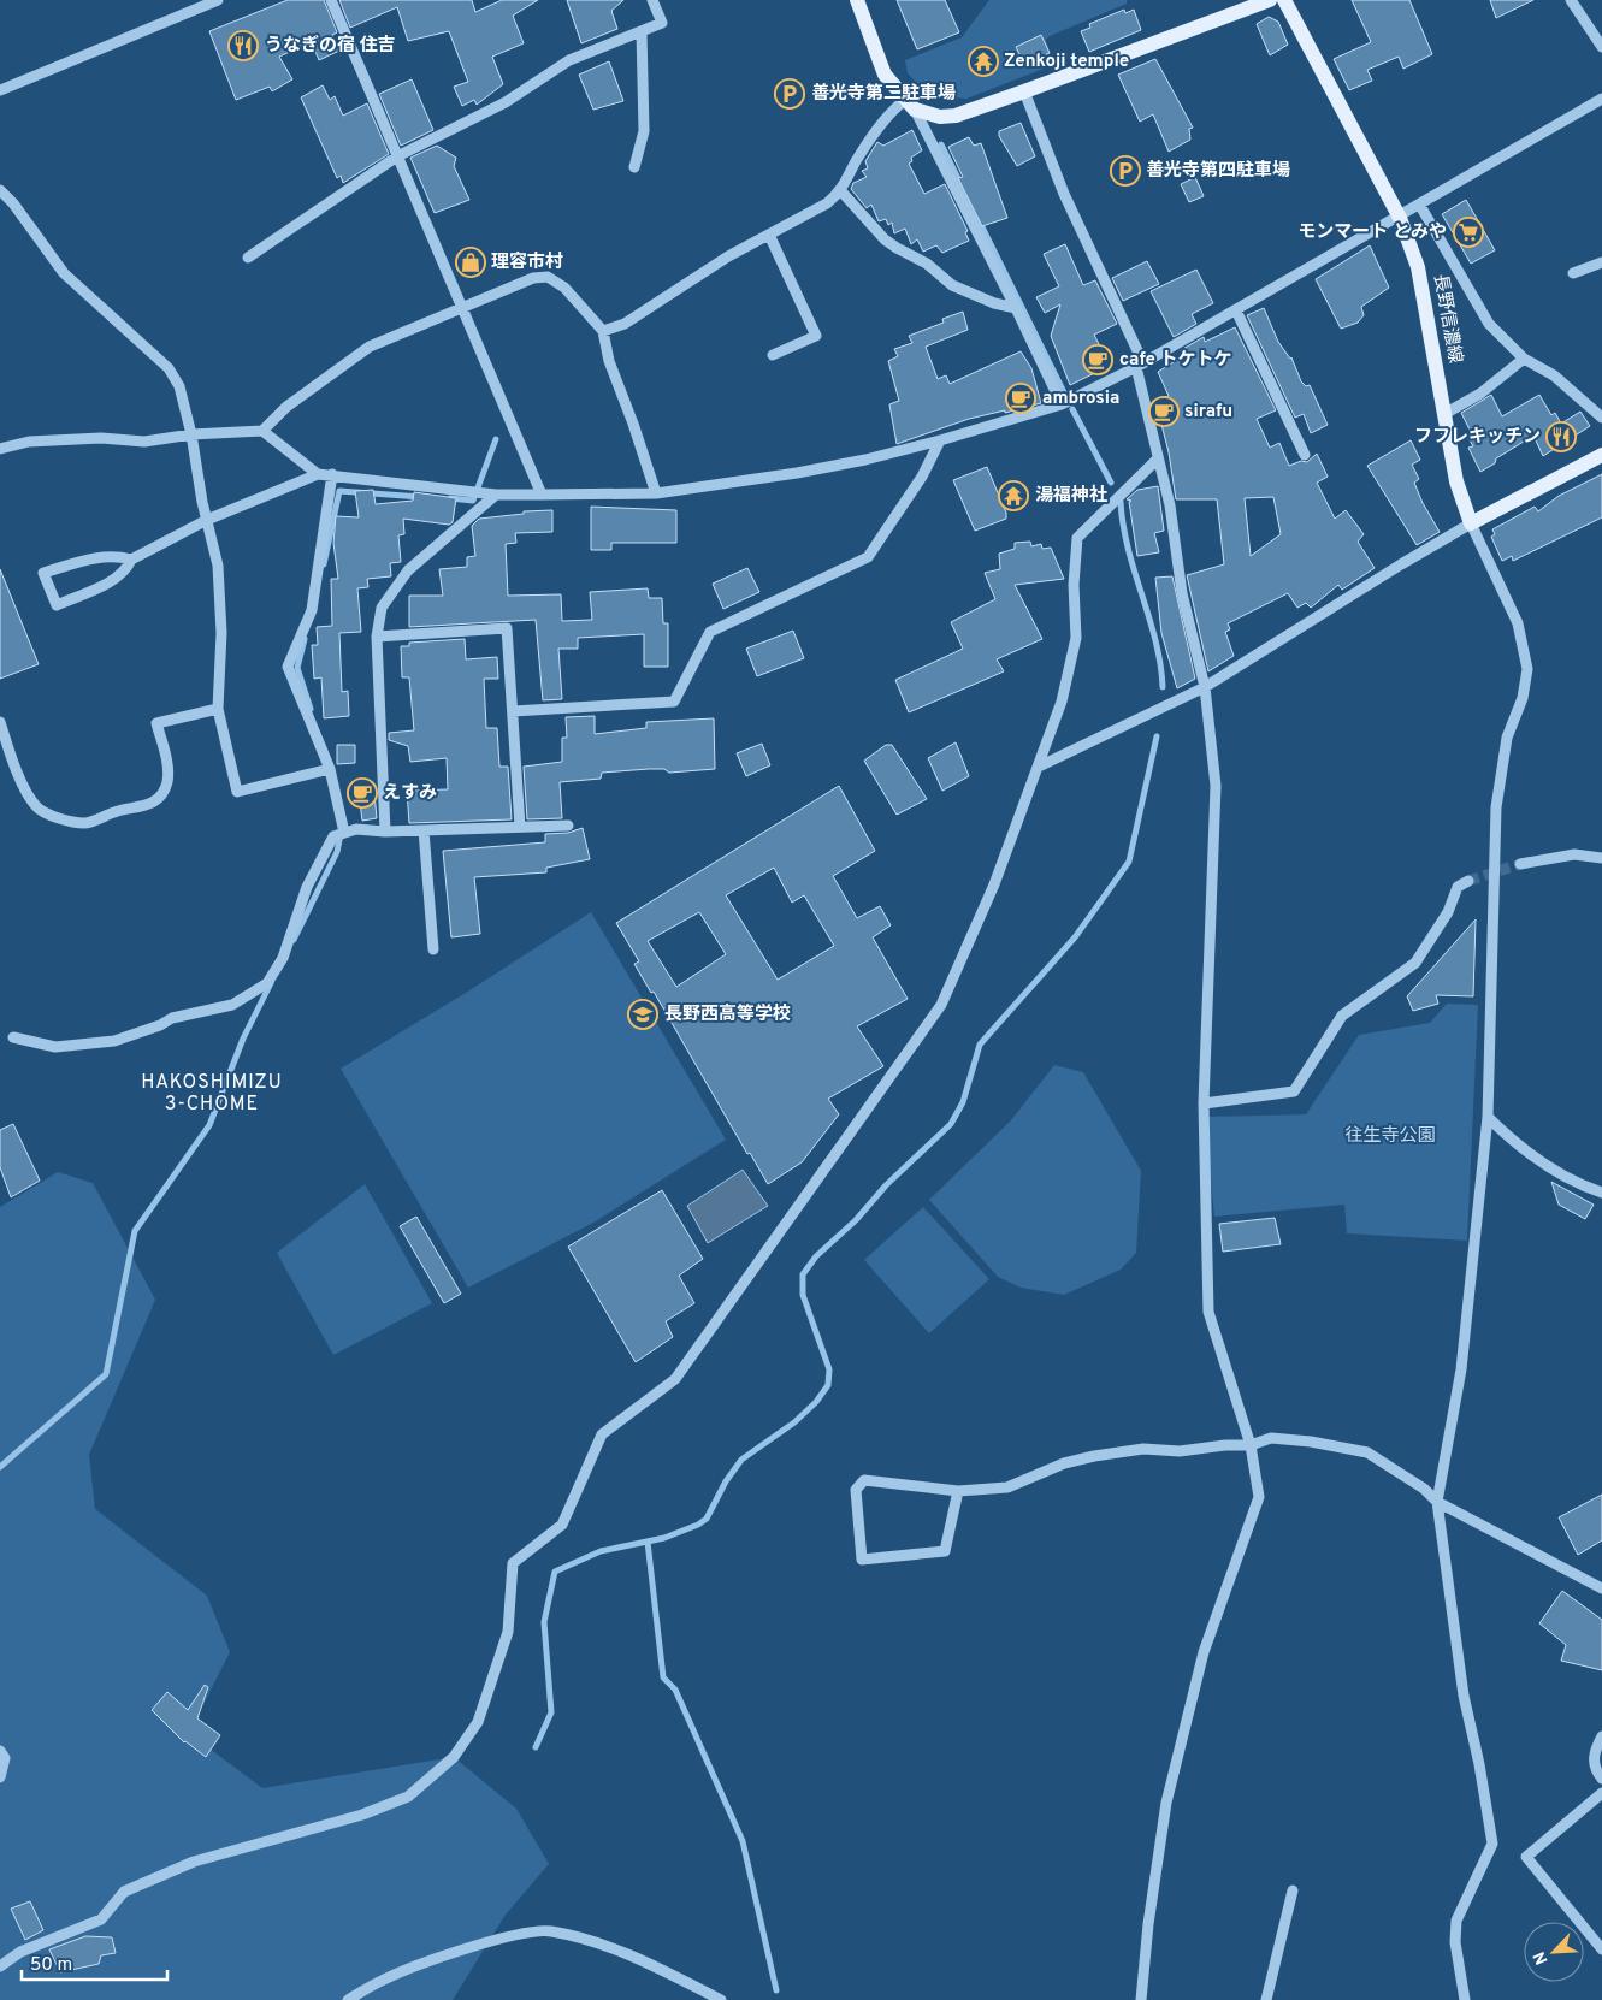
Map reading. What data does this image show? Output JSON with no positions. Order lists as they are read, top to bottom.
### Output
{
  "streets": {
    "main road": ["長野信濃線"]
  },
  "districts": ["HAKOSHIMIZU 3-CHOME"],
  "parks": ["往生寺公園"],
  "places": {
    "restaurant": ["うなぎの宿 住吉", "フフレキッチン"],
    "temple": ["Zenkoji temple", "湯福神社"],
    "parking": ["善光寺第二駐車場", "善光寺第四駐車場"],
    "supermarket": ["モンマート とみや"],
    "shop": ["理容市村"],
    "cafe": [
      "cafe トケトケ",
      "ambrosia",
      "sirafu",
      "えすみ"
    ],
    "school or university": ["長野西高等学校"]
  },
  "scale_bar": "50 m",
  "north": "bottom left"
}
